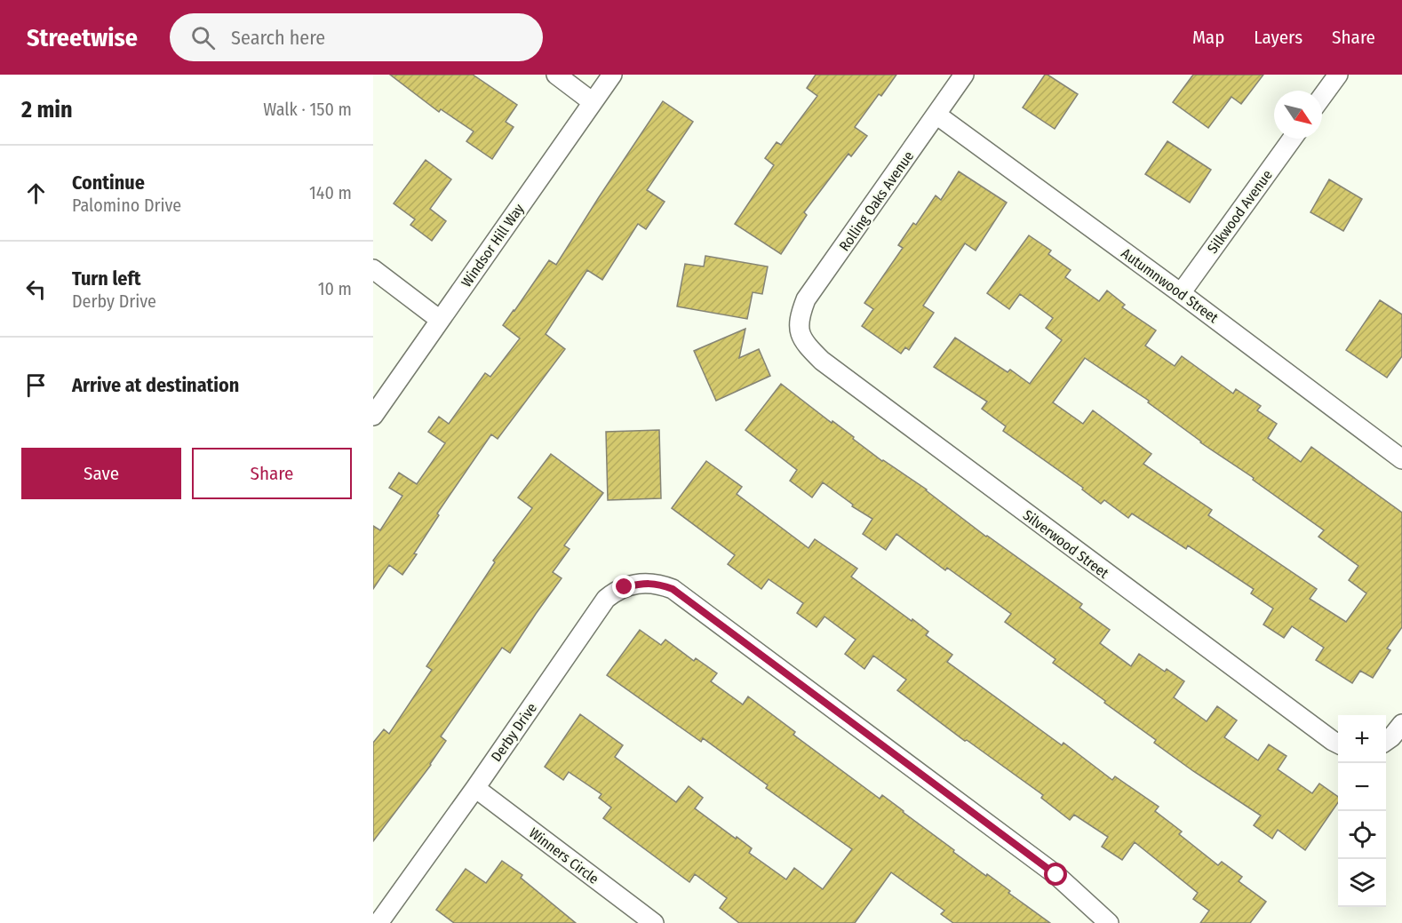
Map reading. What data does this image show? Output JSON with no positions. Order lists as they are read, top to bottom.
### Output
{
  "streets": {
    "street": [
      "Rolling Oaks Avenue",
      "Silkwood Avenue",
      "Windsor Hill Way",
      "Autumnwood Street",
      "Silverwood Street",
      "Derby Drive",
      "Winners Circle"
    ]
  },
  "crossings": [
    ["Rolling Oaks Avenue", "Autumnwood Street"],
    ["Rolling Oaks Avenue", "Silverwood Street"],
    ["Silkwood Avenue", "Autumnwood Street"],
    ["Derby Drive", "Winners Circle"]
  ],
  "north": "bottom right",
  "page": {
    "header": "Streetwise",
    "search": "Search here",
    "nav": ["Map", "Layers", "Share"],
    "heading": ["2 min", "Walk · 150 m"],
    "list": [
      ["Continue", "Palomino Drive", "140 m"],
      ["Turn left", "Derby Drive", "10 m"],
      "Arrive at destination"
    ],
    "buttons": ["Save", "Share"],
    "map_buttons": ["+", "−"]
  }
}
